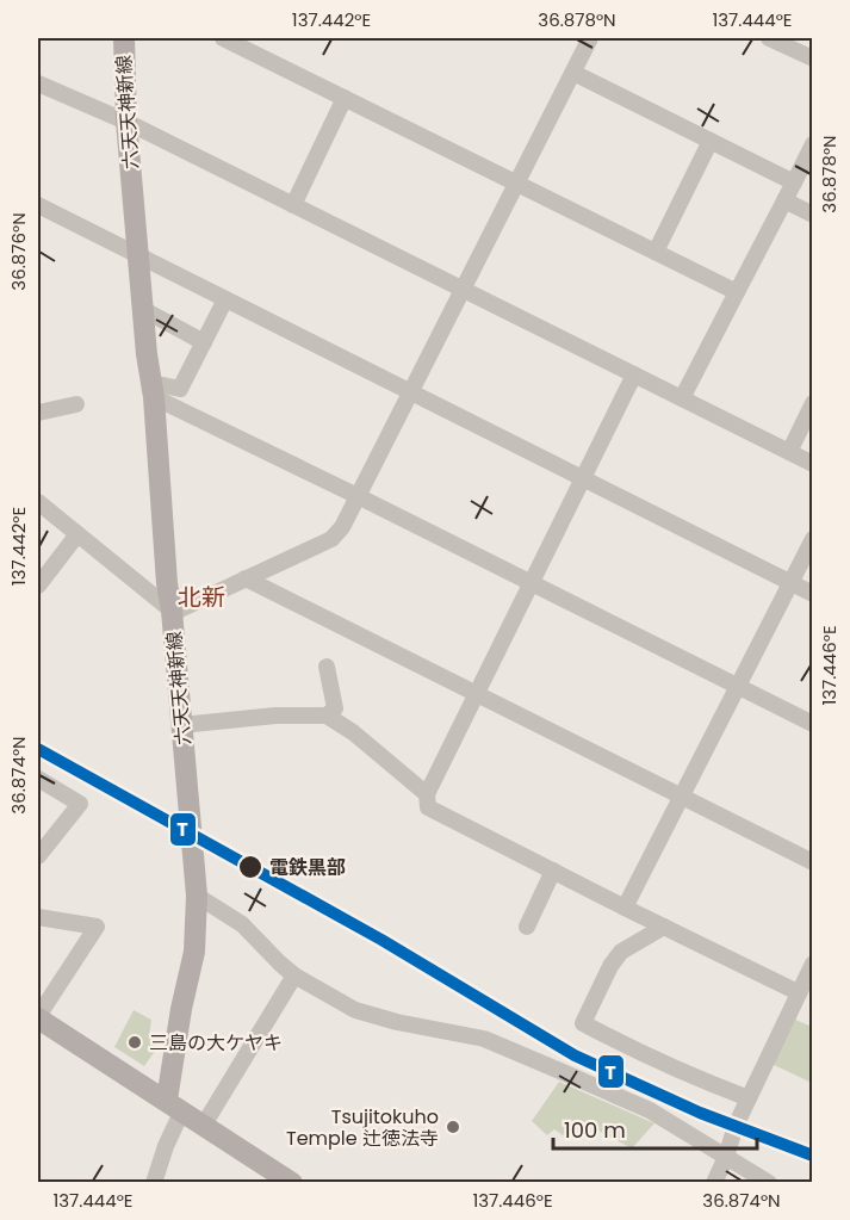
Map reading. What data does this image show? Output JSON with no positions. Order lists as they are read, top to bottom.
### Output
{
  "streets": {
    "main road": ["六天天神新線"]
  },
  "districts": ["北新"],
  "places": ["電鉄黒部", "三島の大ケヤキ", "Tsujitokuho Temple 辻徳法寺"],
  "lines": ["transit line T"],
  "scale_bar": "100 m",
  "coordinates": [
    "137.442°E",
    "36.878°N",
    "137.444°E",
    "36.876°N",
    "137.446°E",
    "36.874°N"
  ]
}
